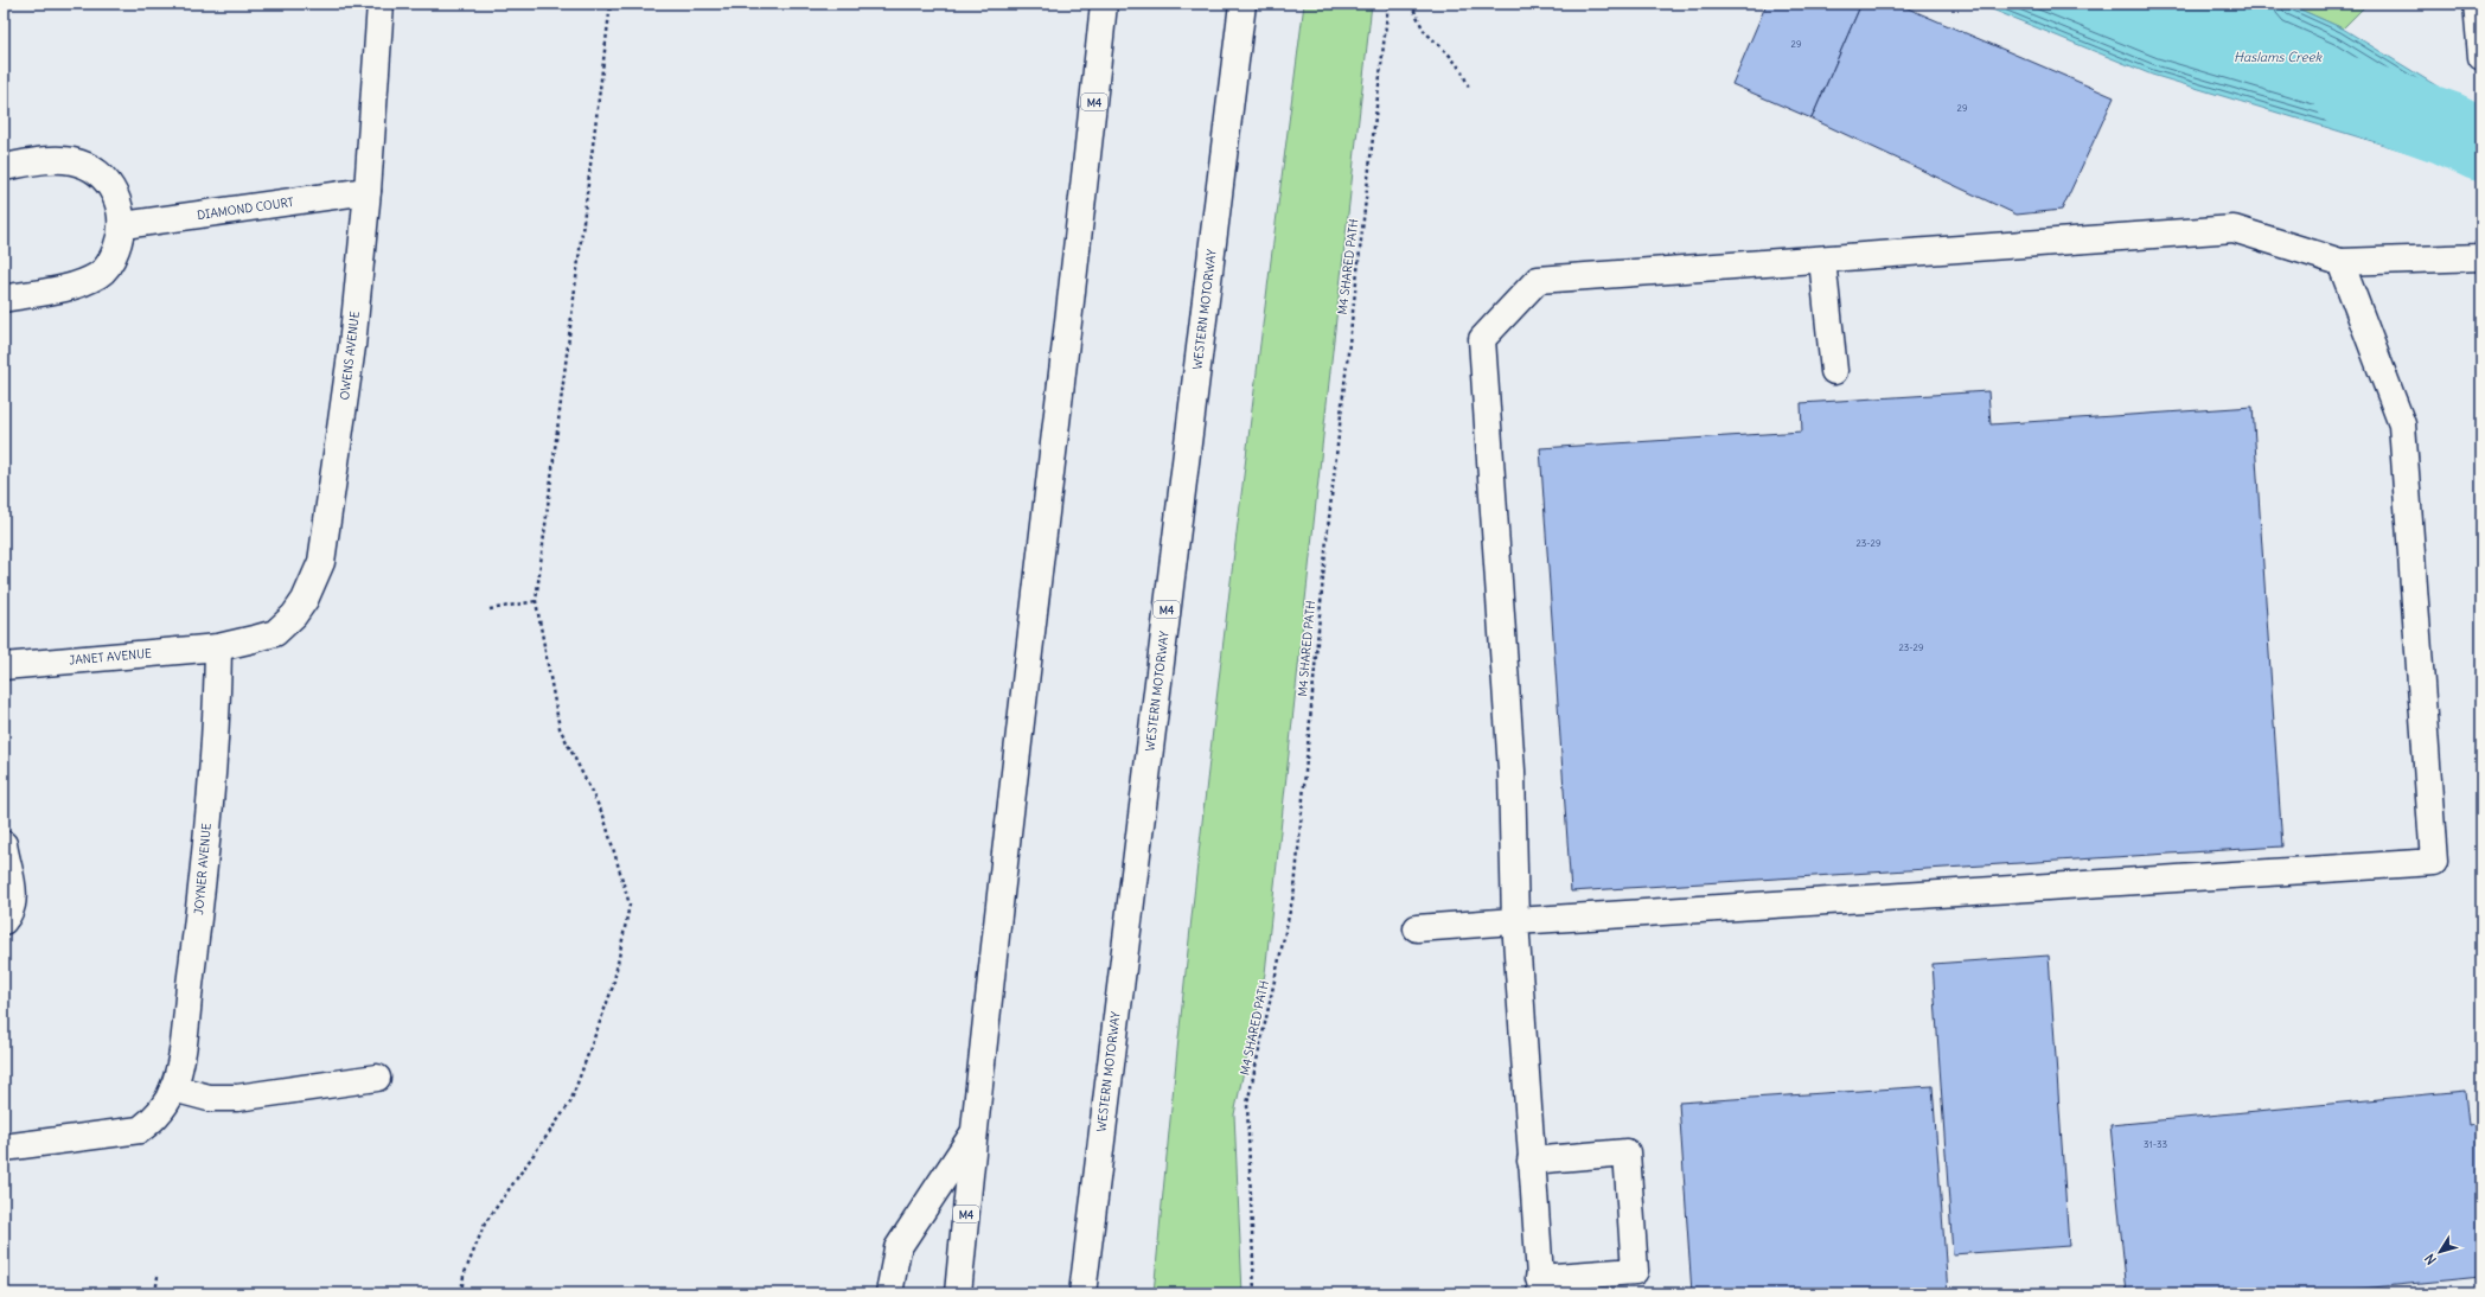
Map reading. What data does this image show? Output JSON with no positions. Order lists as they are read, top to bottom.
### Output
{
  "streets": {
    "main road": [
      "M4",
      "DIAMOND COURT",
      "WESTERN MOTORWAY",
      "OWENS AVENUE",
      "JANET AVENUE",
      "JOYNER AVENUE"
    ],
    "path": ["M4 SHARED PATH"]
  },
  "crossings": [
    ["DIAMOND COURT", "OWENS AVENUE"],
    ["OWENS AVENUE", "JANET AVENUE"],
    ["OWENS AVENUE", "JOYNER AVENUE"],
    ["JANET AVENUE", "JOYNER AVENUE"]
  ],
  "water": ["Haslams Creek"],
  "house_numbers": [
    "29",
    "29",
    "23-29",
    "23-29",
    "31-33"
  ],
  "north": "bottom left"
}
